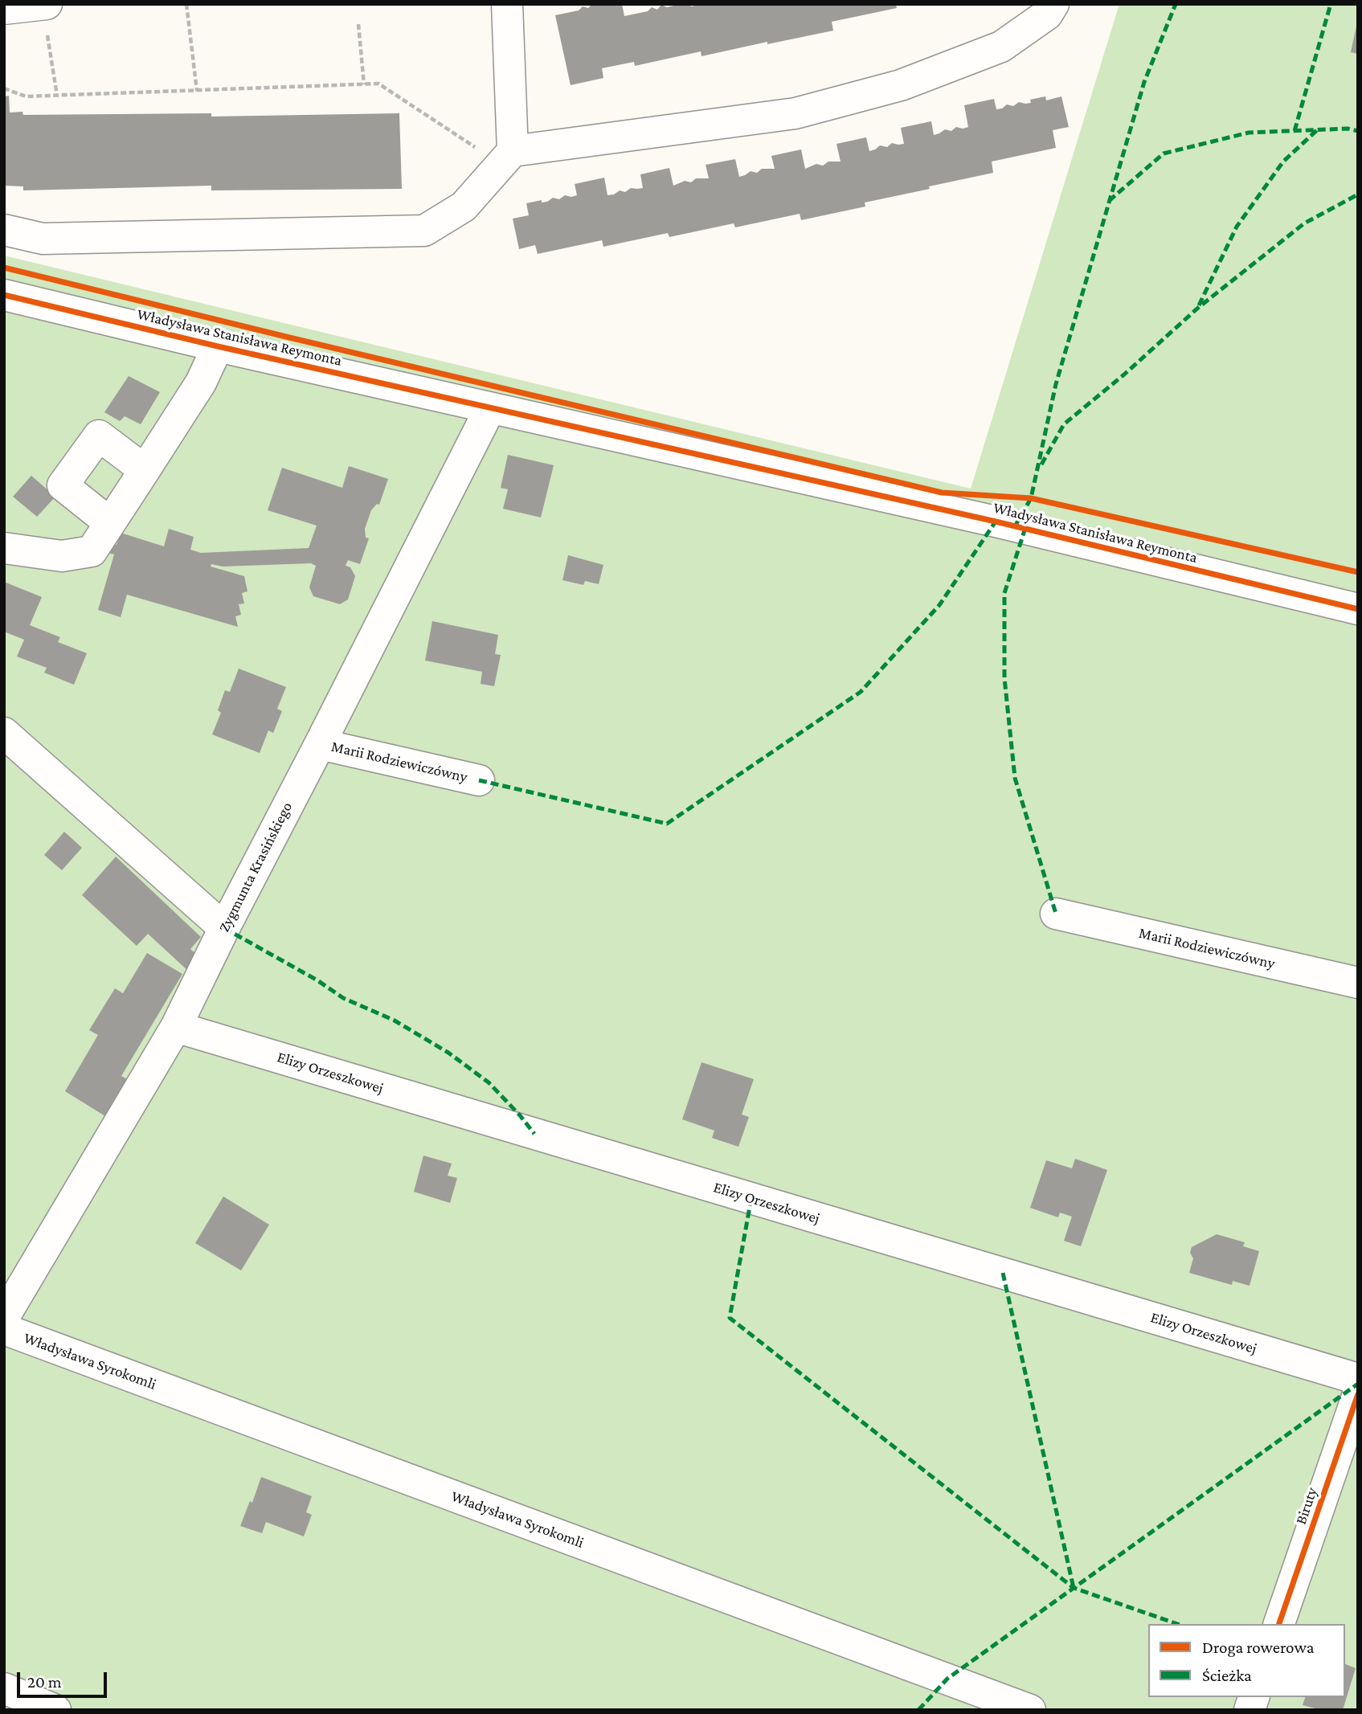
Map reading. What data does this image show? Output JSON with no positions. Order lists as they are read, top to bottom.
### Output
{
  "streets": {
    "street": [
      "Władysława Stanisława Reymonta",
      "Marii Rodziewiczówny",
      "Zygmunta Krasińskiego",
      "Elizy Orzeszkowej",
      "Władysława Syrokomli",
      "Biruty"
    ]
  },
  "crossings": [
    ["Władysława Stanisława Reymonta", "Zygmunta Krasińskiego"],
    ["Marii Rodziewiczówny", "Zygmunta Krasińskiego"],
    ["Zygmunta Krasińskiego", "Elizy Orzeszkowej"]
  ],
  "legend": ["Droga rowerowa", "Ścieżka"],
  "scale_bar": "20 m"
}
